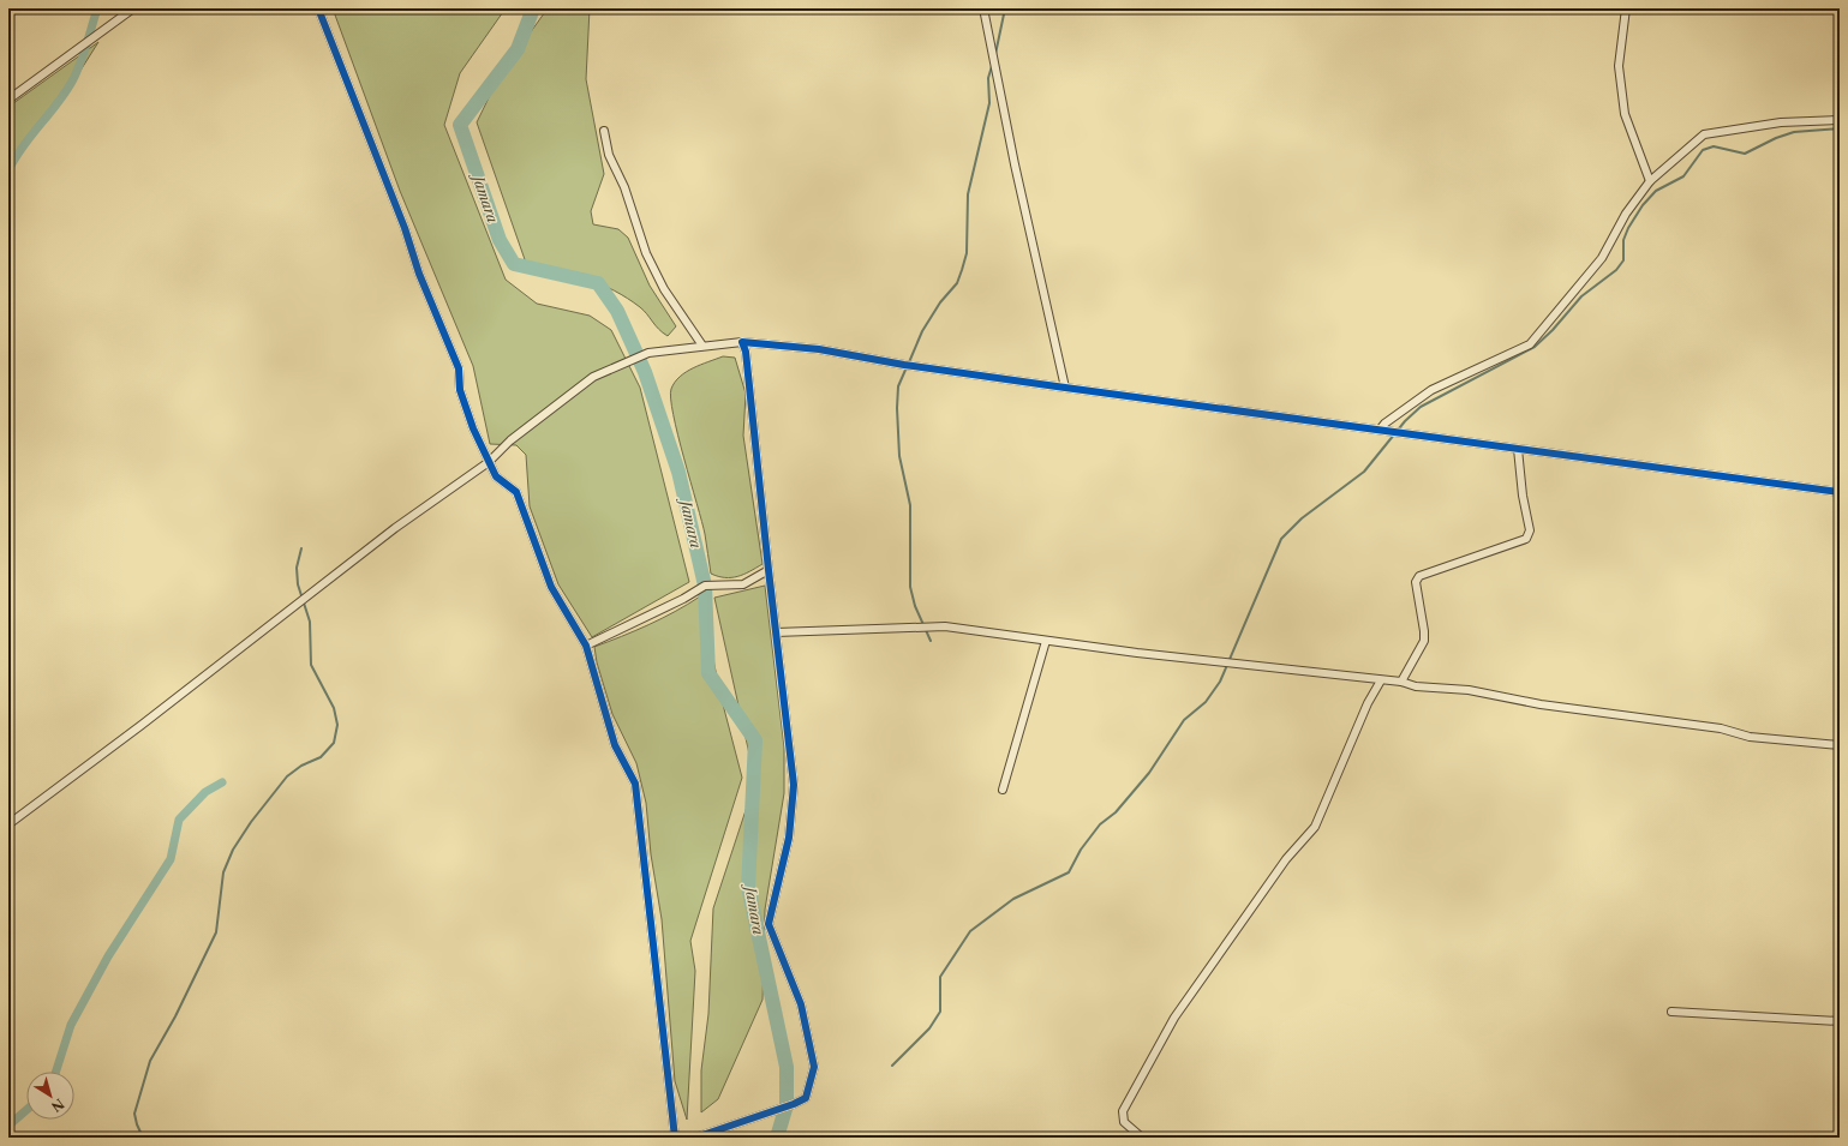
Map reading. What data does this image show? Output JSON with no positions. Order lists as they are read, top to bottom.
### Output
{
  "water": ["Jamara"],
  "north": "bottom right"
}
